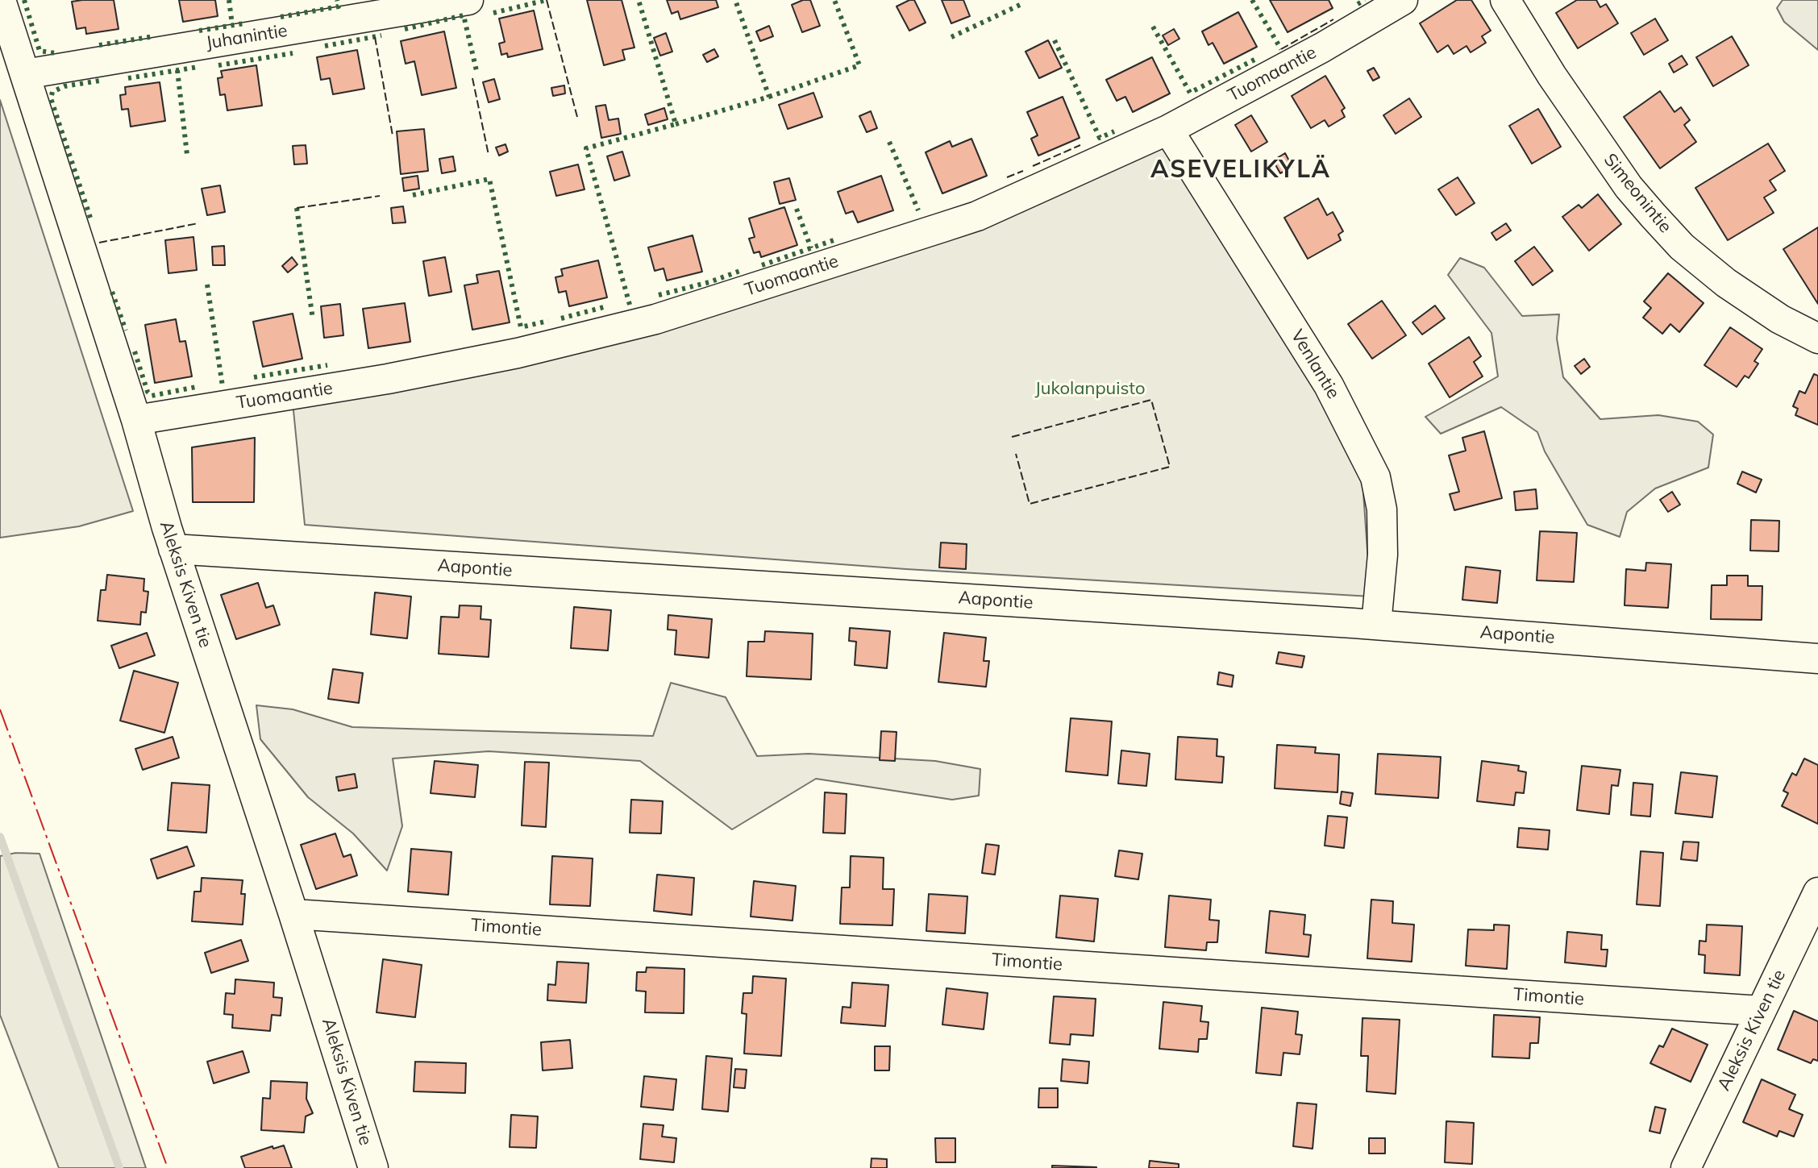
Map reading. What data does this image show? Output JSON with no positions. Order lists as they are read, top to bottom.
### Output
{
  "streets": {
    "street": [
      "Juhanintie",
      "Tuomaantie",
      "Simeonintie",
      "Venlantie",
      "Aapontie",
      "Aleksis Kiven tie",
      "Timontie"
    ]
  },
  "crossings": [
    ["Juhanintie", "Aleksis Kiven tie"],
    ["Tuomaantie", "Venlantie"],
    ["Tuomaantie", "Aleksis Kiven tie"],
    ["Venlantie", "Aapontie"],
    ["Aapontie", "Aleksis Kiven tie"],
    ["Aleksis Kiven tie", "Timontie"]
  ],
  "districts": ["ASEVELIKYLÄ"],
  "parks": ["Jukolanpuisto"]
}
